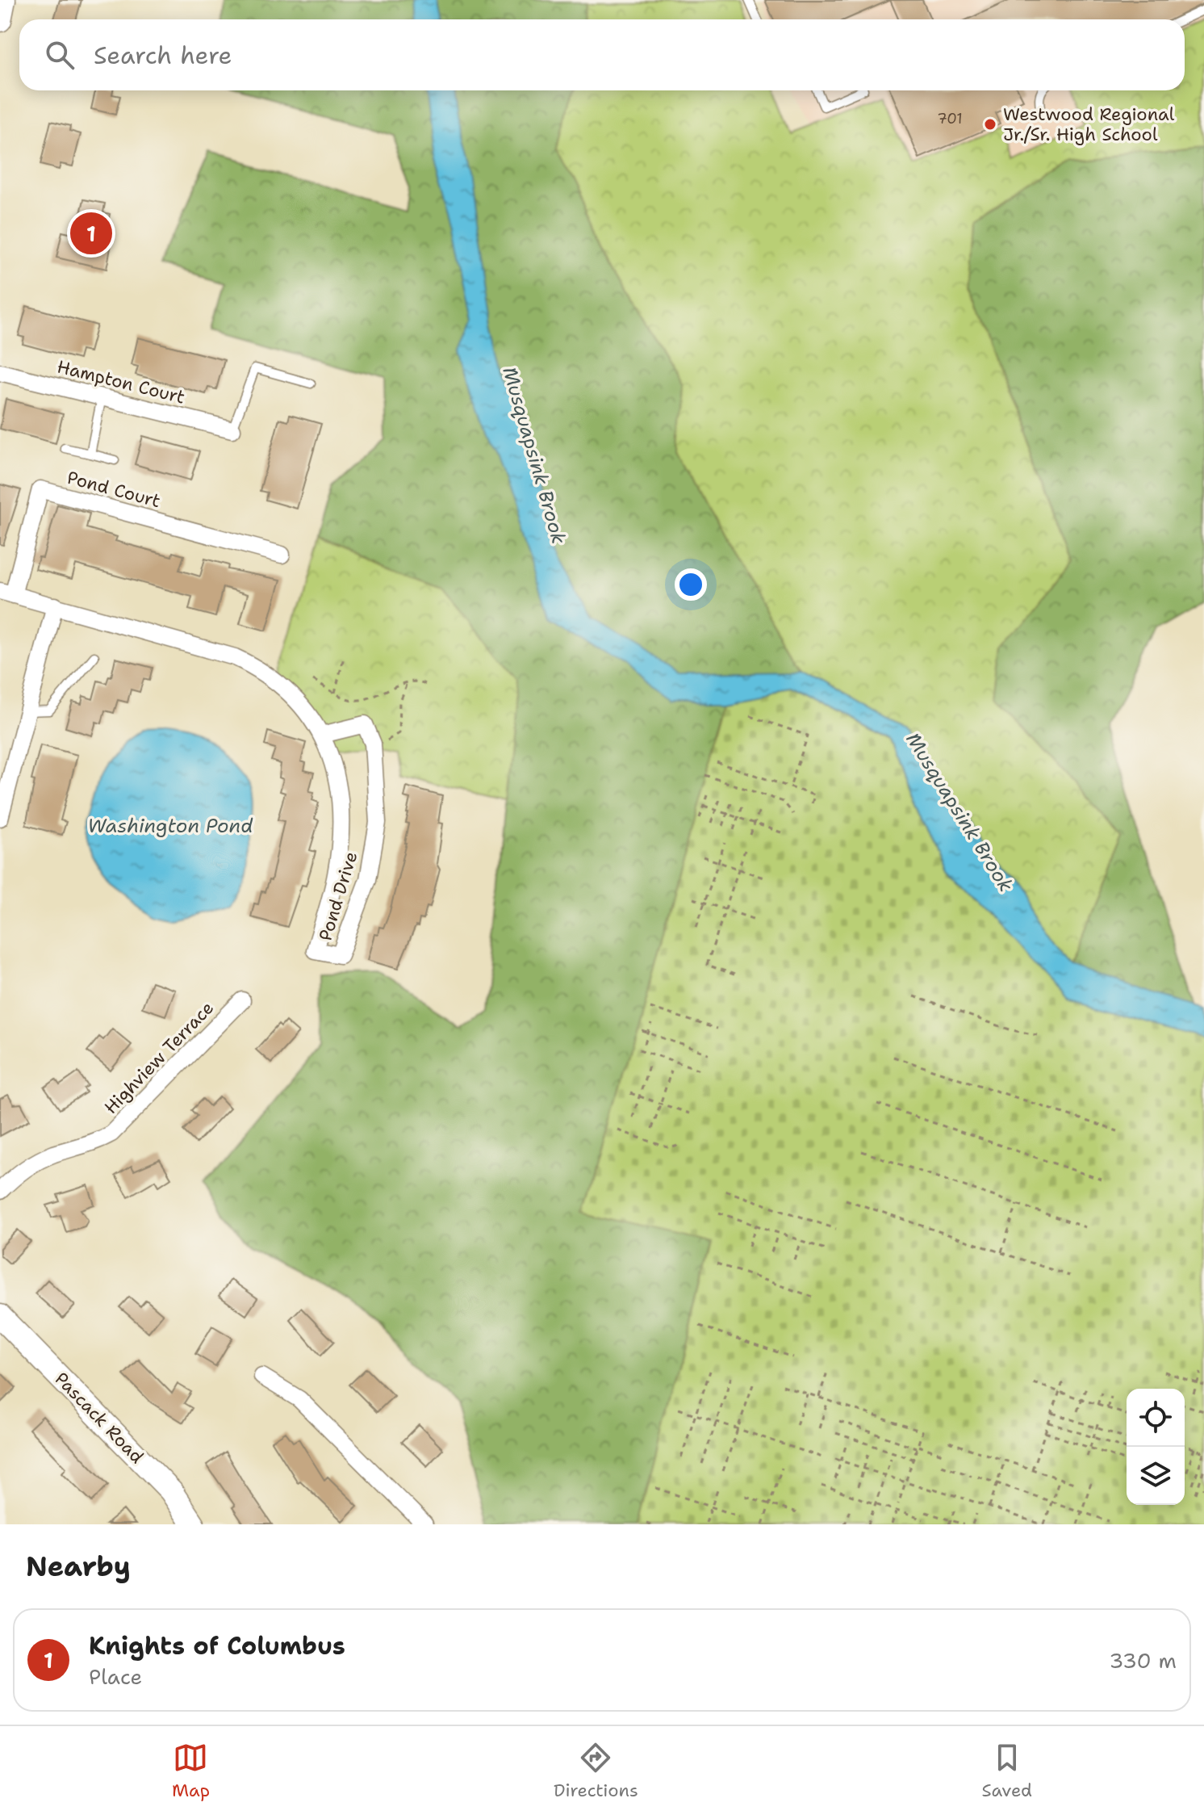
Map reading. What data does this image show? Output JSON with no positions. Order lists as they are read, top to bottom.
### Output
{
  "streets": {
    "street": [
      "Hampton Court",
      "Pond Court",
      "Pond Drive",
      "Highview Terrace",
      "Pascack Road"
    ]
  },
  "crossings": [
    ["Pond Court", "Pond Drive"]
  ],
  "water": ["Musquapsink Brook", "Washington Pond"],
  "places": ["Westwood Regional Jr./Sr. High School"],
  "house_numbers": ["701"],
  "page": {
    "search": "Search here",
    "pins": "1",
    "heading": "Nearby",
    "list": [
      {
        "mark": "1",
        "name": "Knights of Columbus",
        "note": "Place",
        "value": "330 m"
      }
    ],
    "nav": ["Map", "Directions", "Saved"]
  }
}
